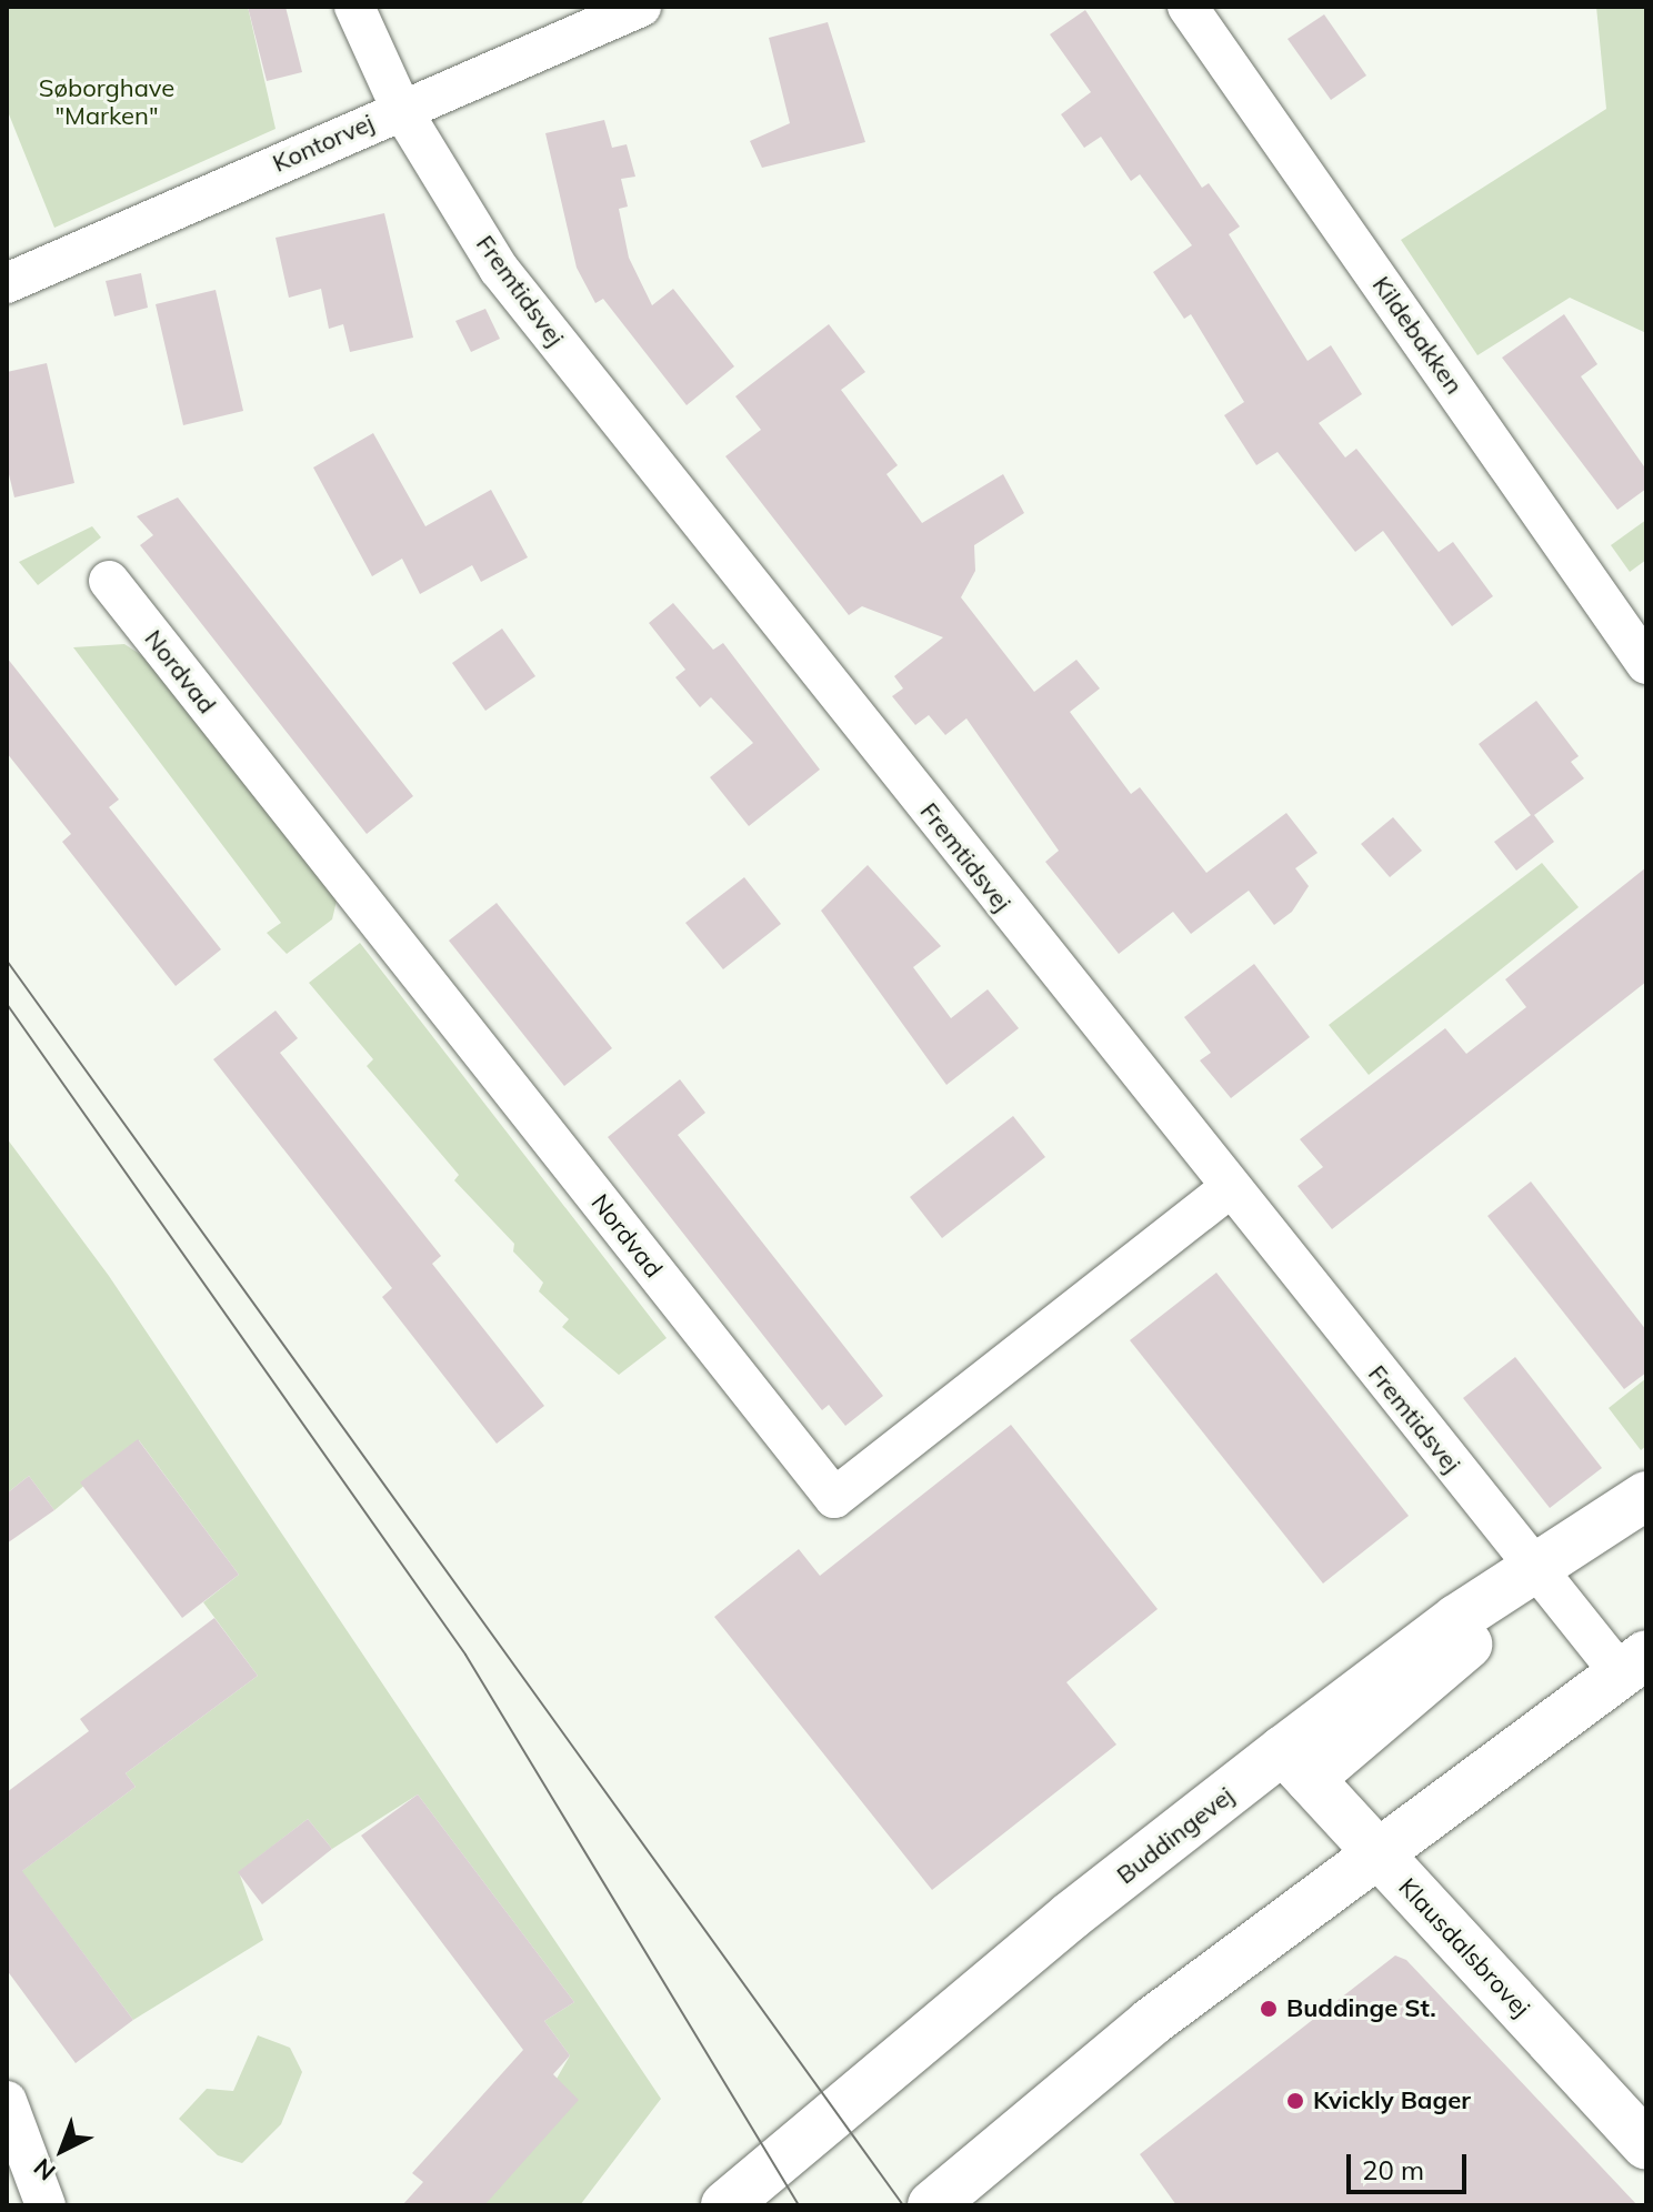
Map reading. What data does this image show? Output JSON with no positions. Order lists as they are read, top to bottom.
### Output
{
  "streets": {
    "main road": ["Buddingevej", "Klausdalsbrovej"],
    "street": [
      "Kontorvej",
      "Fremtidsvej",
      "Kildebakken",
      "Nordvad"
    ]
  },
  "crossings": [
    ["Kontorvej", "Fremtidsvej"],
    ["Fremtidsvej", "Nordvad"],
    ["Fremtidsvej", "Buddingevej"],
    ["Buddingevej", "Klausdalsbrovej"]
  ],
  "parks": ["Søborghave \"Marken\""],
  "places": ["Buddinge St.", "Kvickly Bager"],
  "scale_bar": "20 m",
  "north": "bottom left"
}
